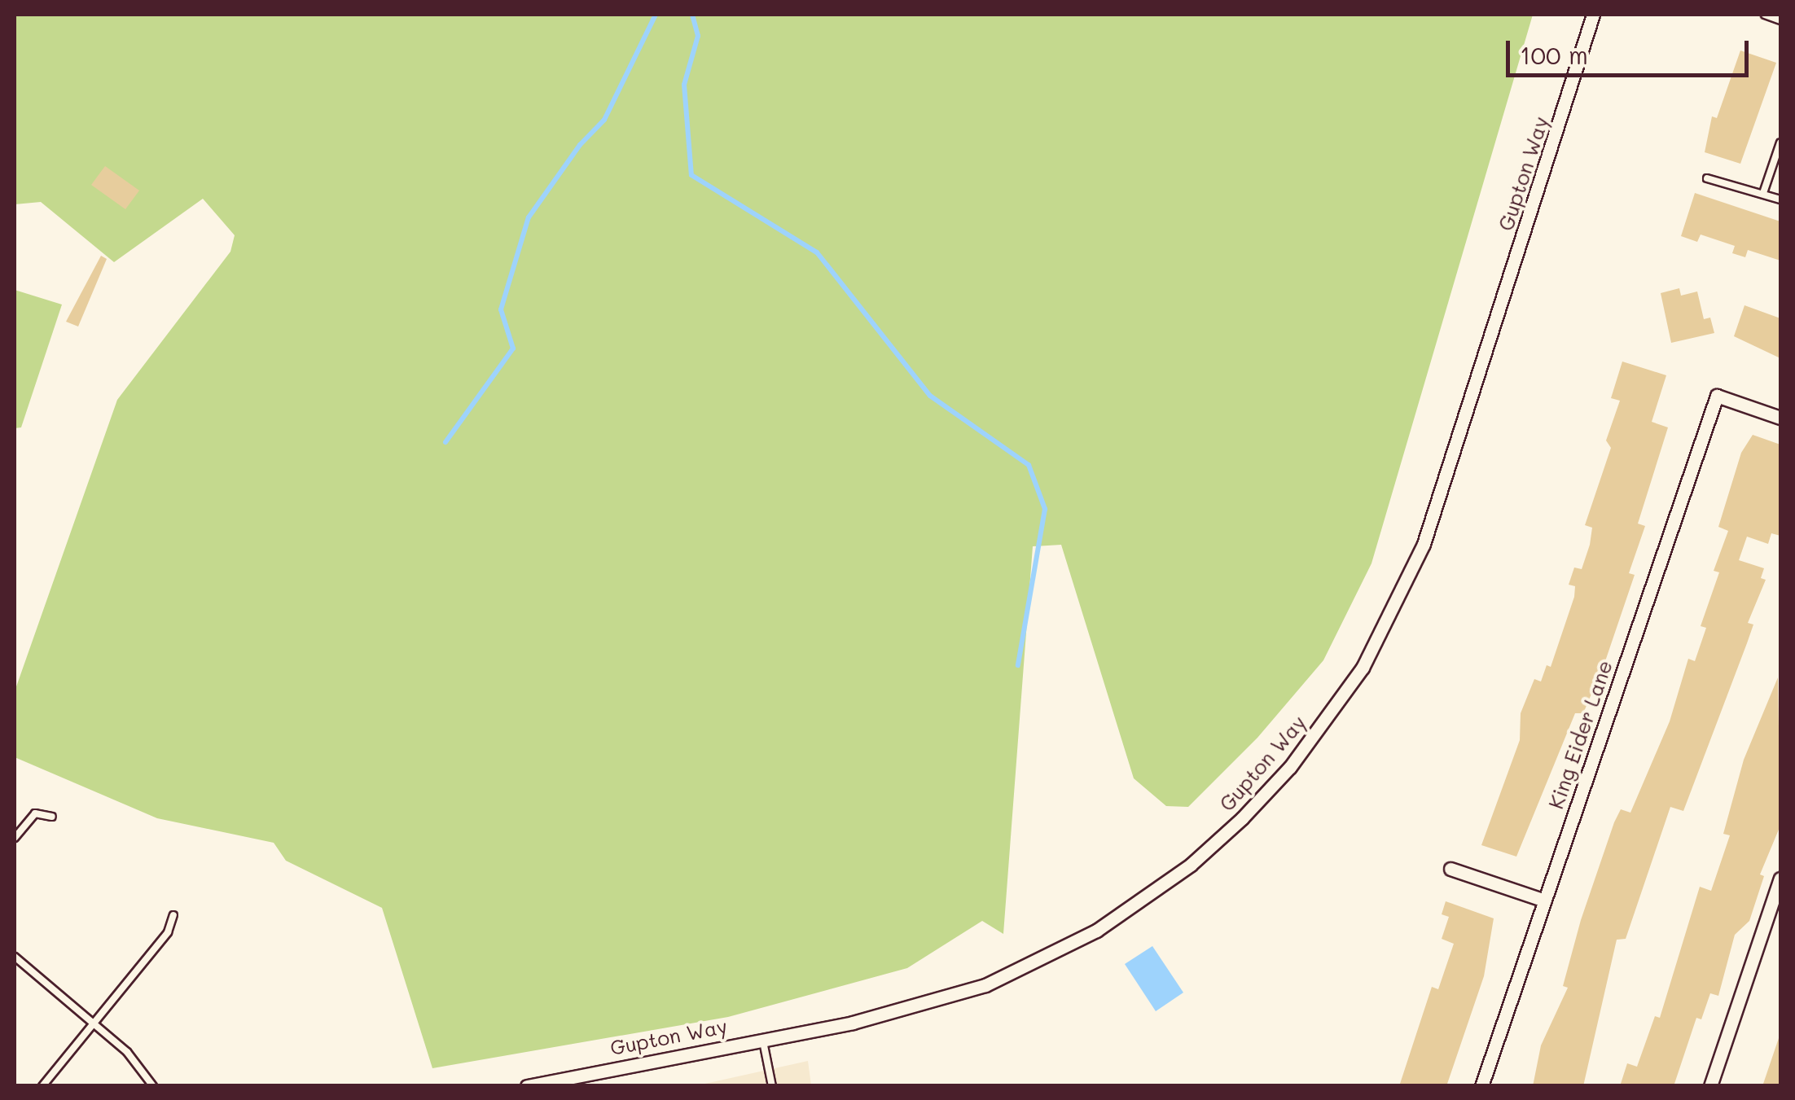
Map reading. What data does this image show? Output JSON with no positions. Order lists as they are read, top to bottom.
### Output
{
  "streets": {
    "street": ["Gupton Way", "King Eider Lane"]
  },
  "scale_bar": "100 m"
}
